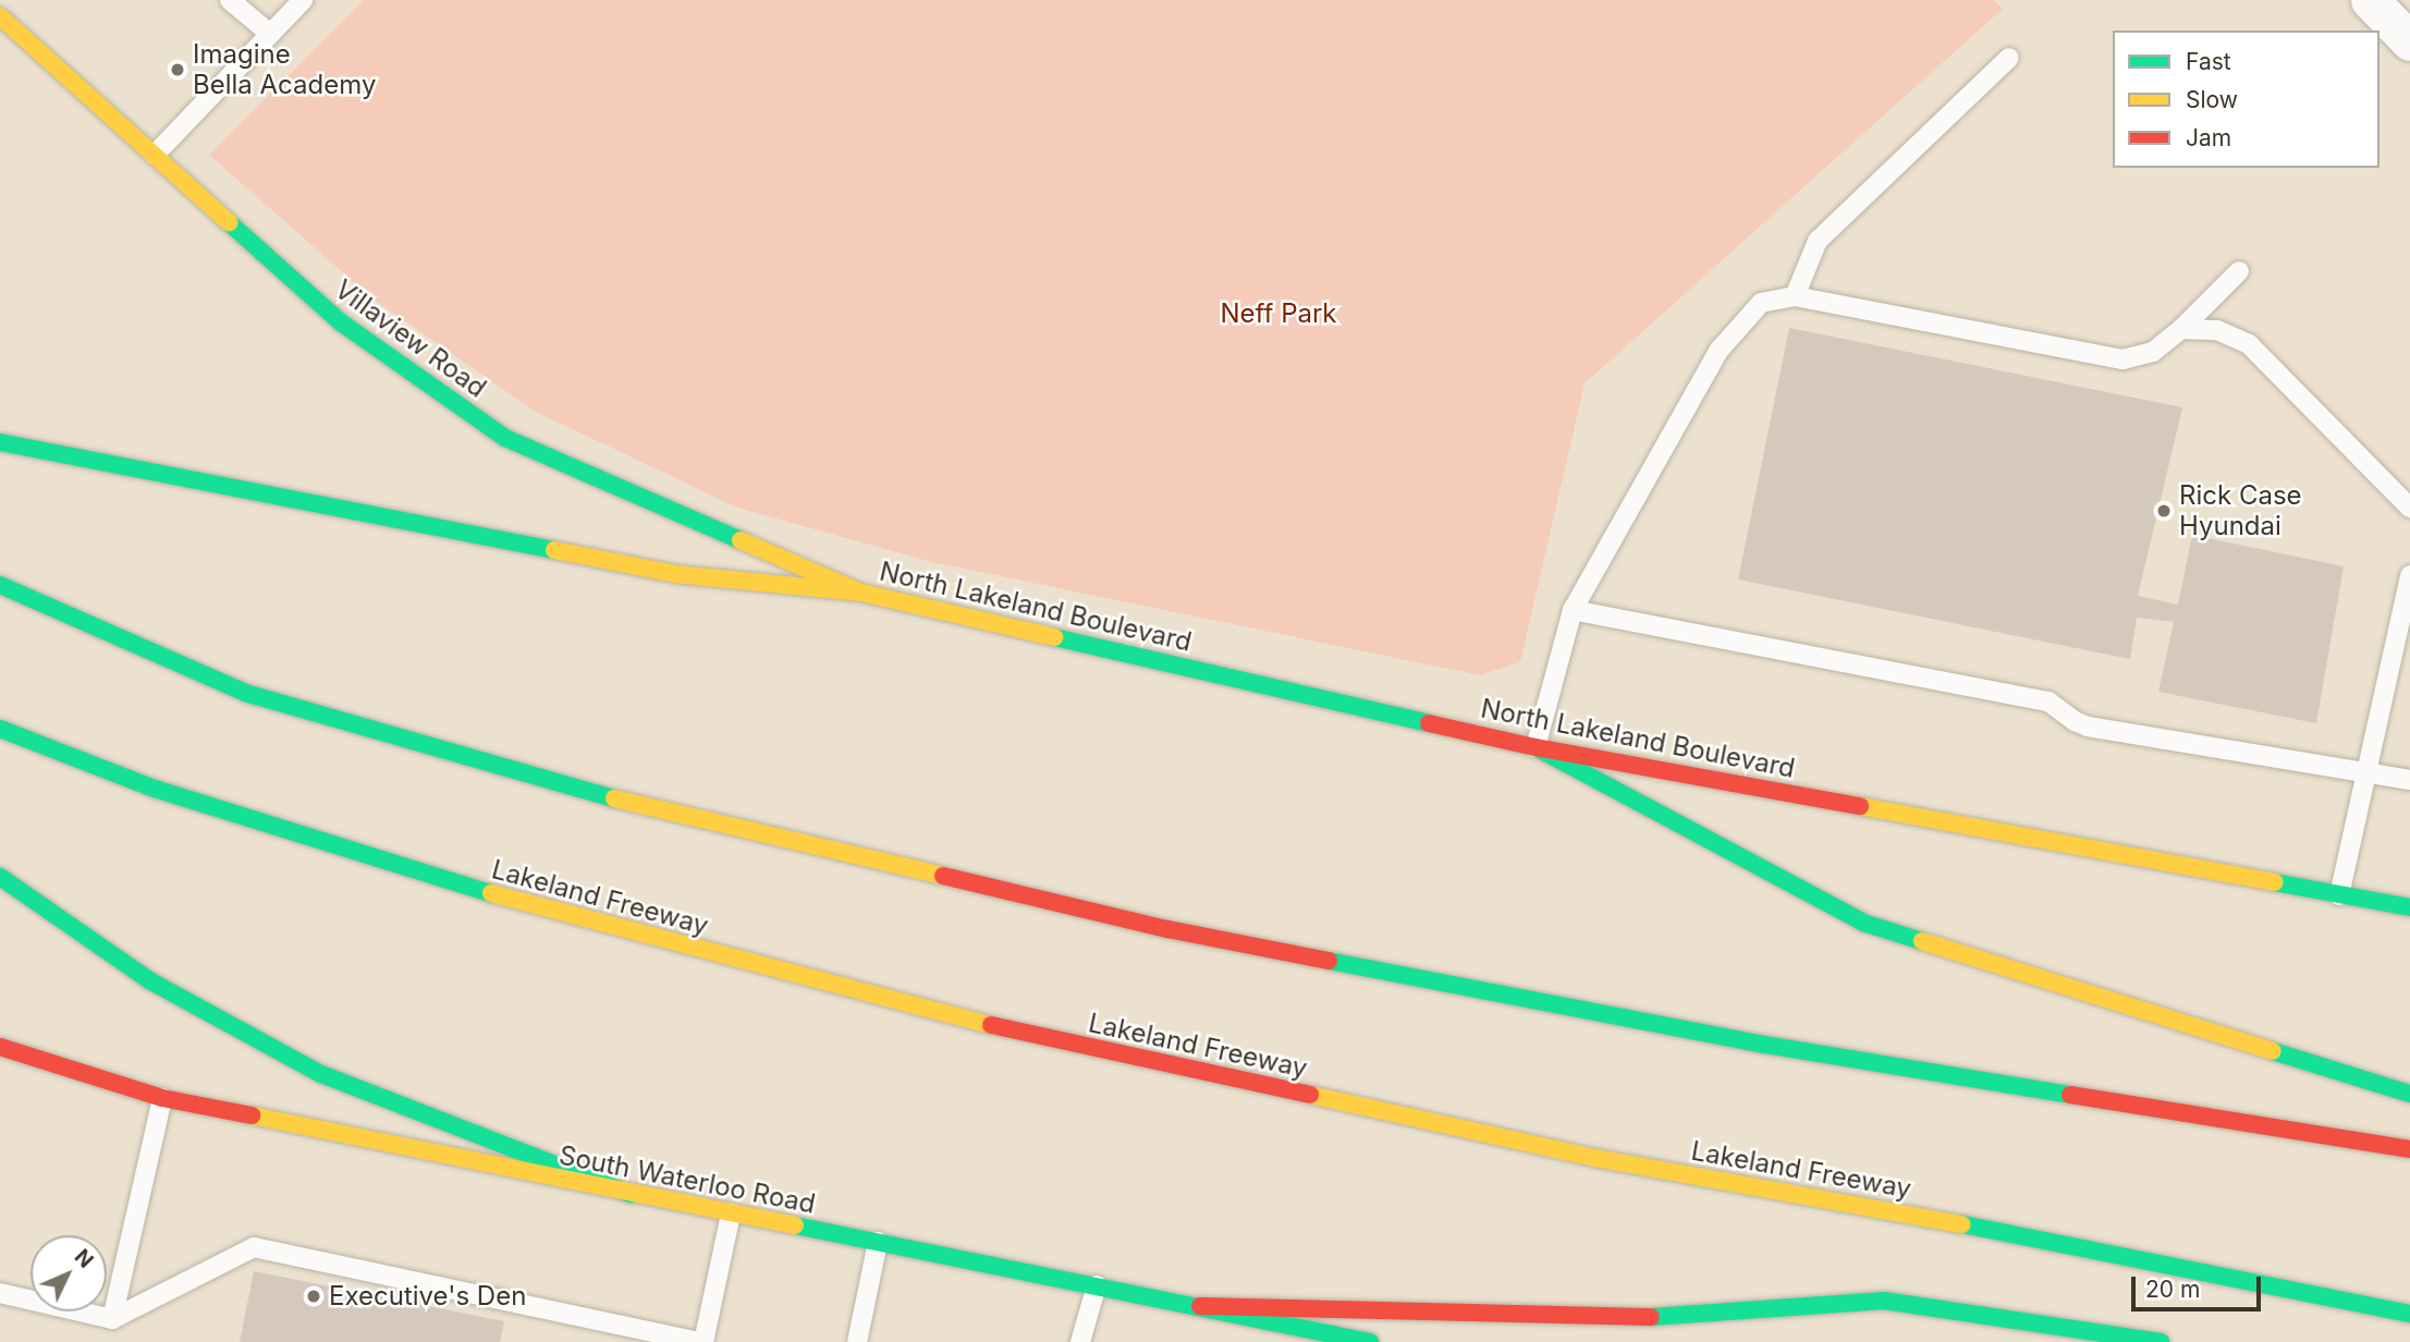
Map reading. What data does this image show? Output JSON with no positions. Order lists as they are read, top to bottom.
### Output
{
  "streets": {
    "main road": [
      "Villaview Road",
      "North Lakeland Boulevard",
      "Lakeland Freeway",
      "South Waterloo Road"
    ]
  },
  "crossings": [
    ["Villaview Road", "North Lakeland Boulevard"]
  ],
  "parks": ["Neff Park"],
  "places": ["Imagine Bella Academy", "Rick Case Hyundai", "Executive's Den"],
  "legend": ["Fast", "Slow", "Jam"],
  "scale_bar": "20 m",
  "north": "top right"
}
